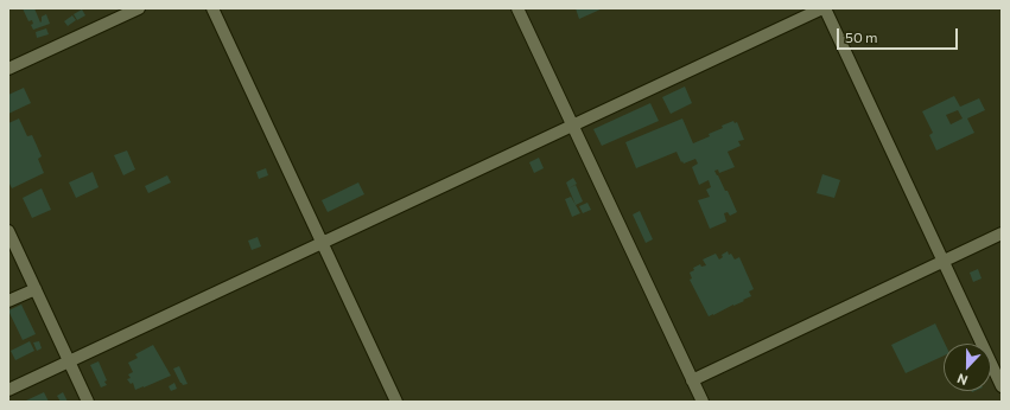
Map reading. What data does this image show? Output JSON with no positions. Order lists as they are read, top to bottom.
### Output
{
  "scale_bar": "50 m",
  "north": "bottom"
}
